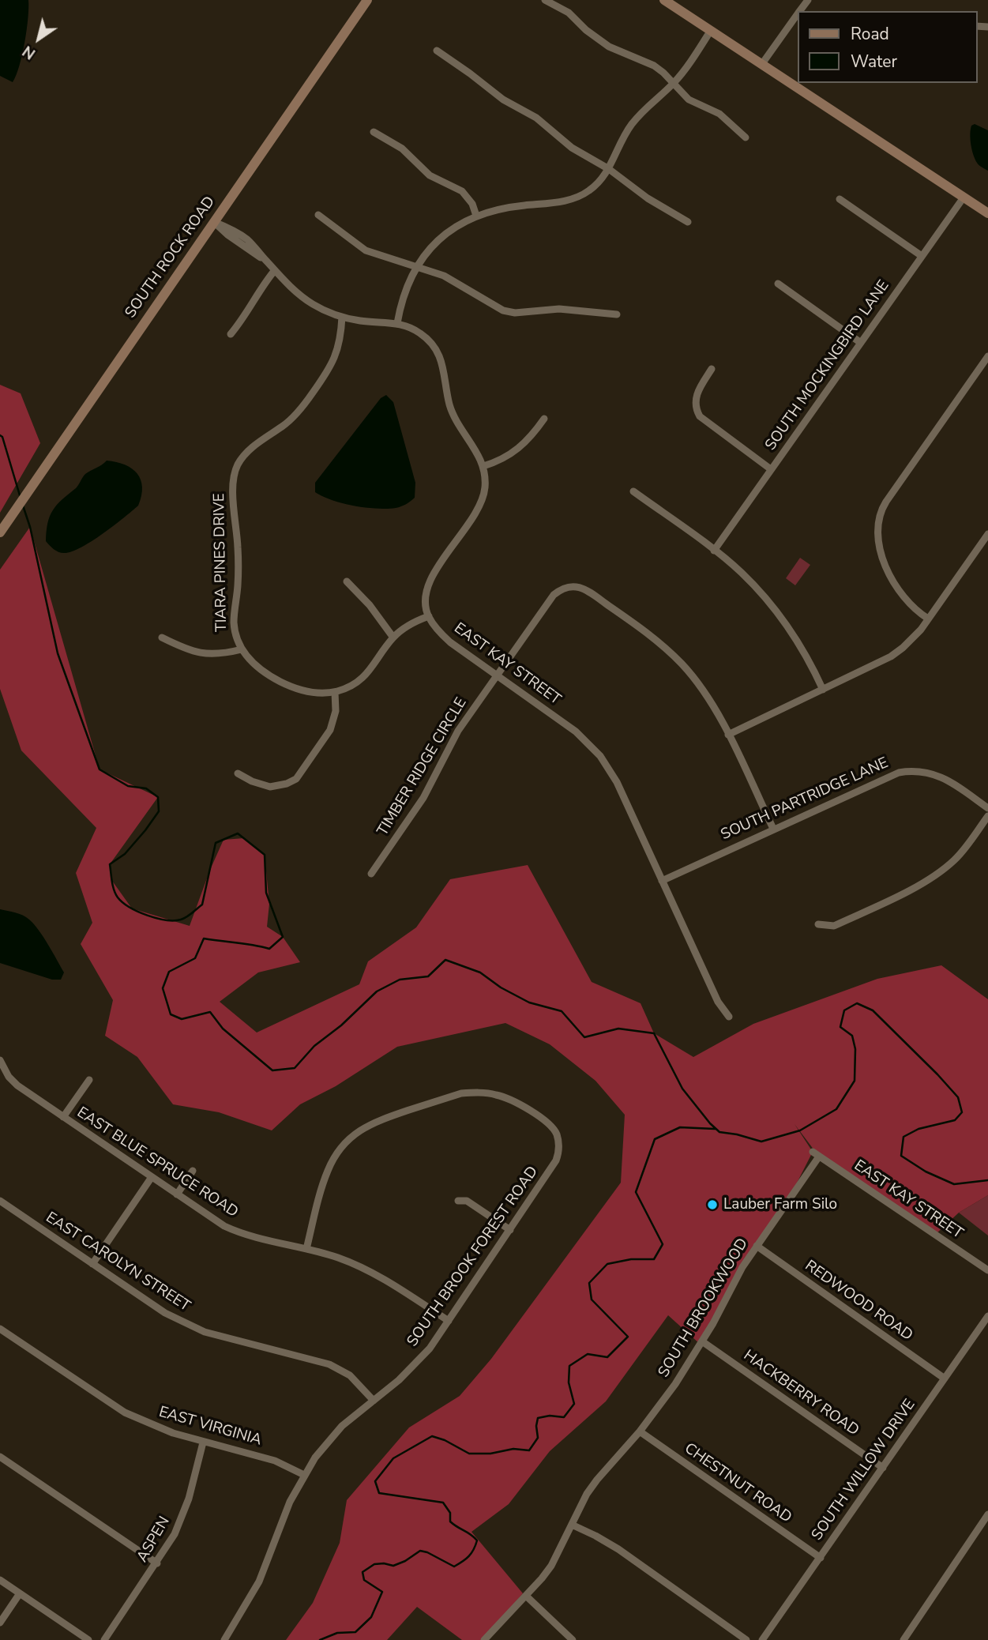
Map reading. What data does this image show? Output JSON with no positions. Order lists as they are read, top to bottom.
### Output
{
  "streets": {
    "main road": ["SOUTH ROCK ROAD"],
    "street": [
      "SOUTH MOCKINGBIRD LANE",
      "TIARA PINES DRIVE",
      "EAST KAY STREET",
      "TIMBER RIDGE CIRCLE",
      "SOUTH PARTRIDGE LANE",
      "EAST BLUE SPRUCE ROAD",
      "SOUTH BROOK FOREST ROAD",
      "EAST CAROLYN STREET",
      "REDWOOD ROAD",
      "SOUTH BROOKWOOD",
      "HACKBERRY ROAD",
      "EAST VIRGINIA",
      "SOUTH WILLOW DRIVE",
      "CHESTNUT ROAD",
      "ASPEN"
    ]
  },
  "crossings": [
    ["TIARA PINES DRIVE", "EAST KAY STREET"],
    ["EAST KAY STREET", "TIMBER RIDGE CIRCLE"],
    ["EAST KAY STREET", "SOUTH PARTRIDGE LANE"],
    ["EAST KAY STREET", "SOUTH BROOKWOOD"],
    ["EAST BLUE SPRUCE ROAD", "SOUTH BROOK FOREST ROAD"],
    ["SOUTH BROOK FOREST ROAD", "EAST CAROLYN STREET"],
    ["SOUTH BROOK FOREST ROAD", "EAST VIRGINIA"],
    ["REDWOOD ROAD", "SOUTH BROOKWOOD"],
    ["REDWOOD ROAD", "SOUTH WILLOW DRIVE"],
    ["SOUTH BROOKWOOD", "HACKBERRY ROAD"],
    ["SOUTH BROOKWOOD", "CHESTNUT ROAD"],
    ["HACKBERRY ROAD", "SOUTH WILLOW DRIVE"],
    ["EAST VIRGINIA", "ASPEN"],
    ["SOUTH WILLOW DRIVE", "CHESTNUT ROAD"]
  ],
  "places": ["Lauber Farm Silo"],
  "legend": ["Road", "Water"],
  "north": "bottom left"
}
